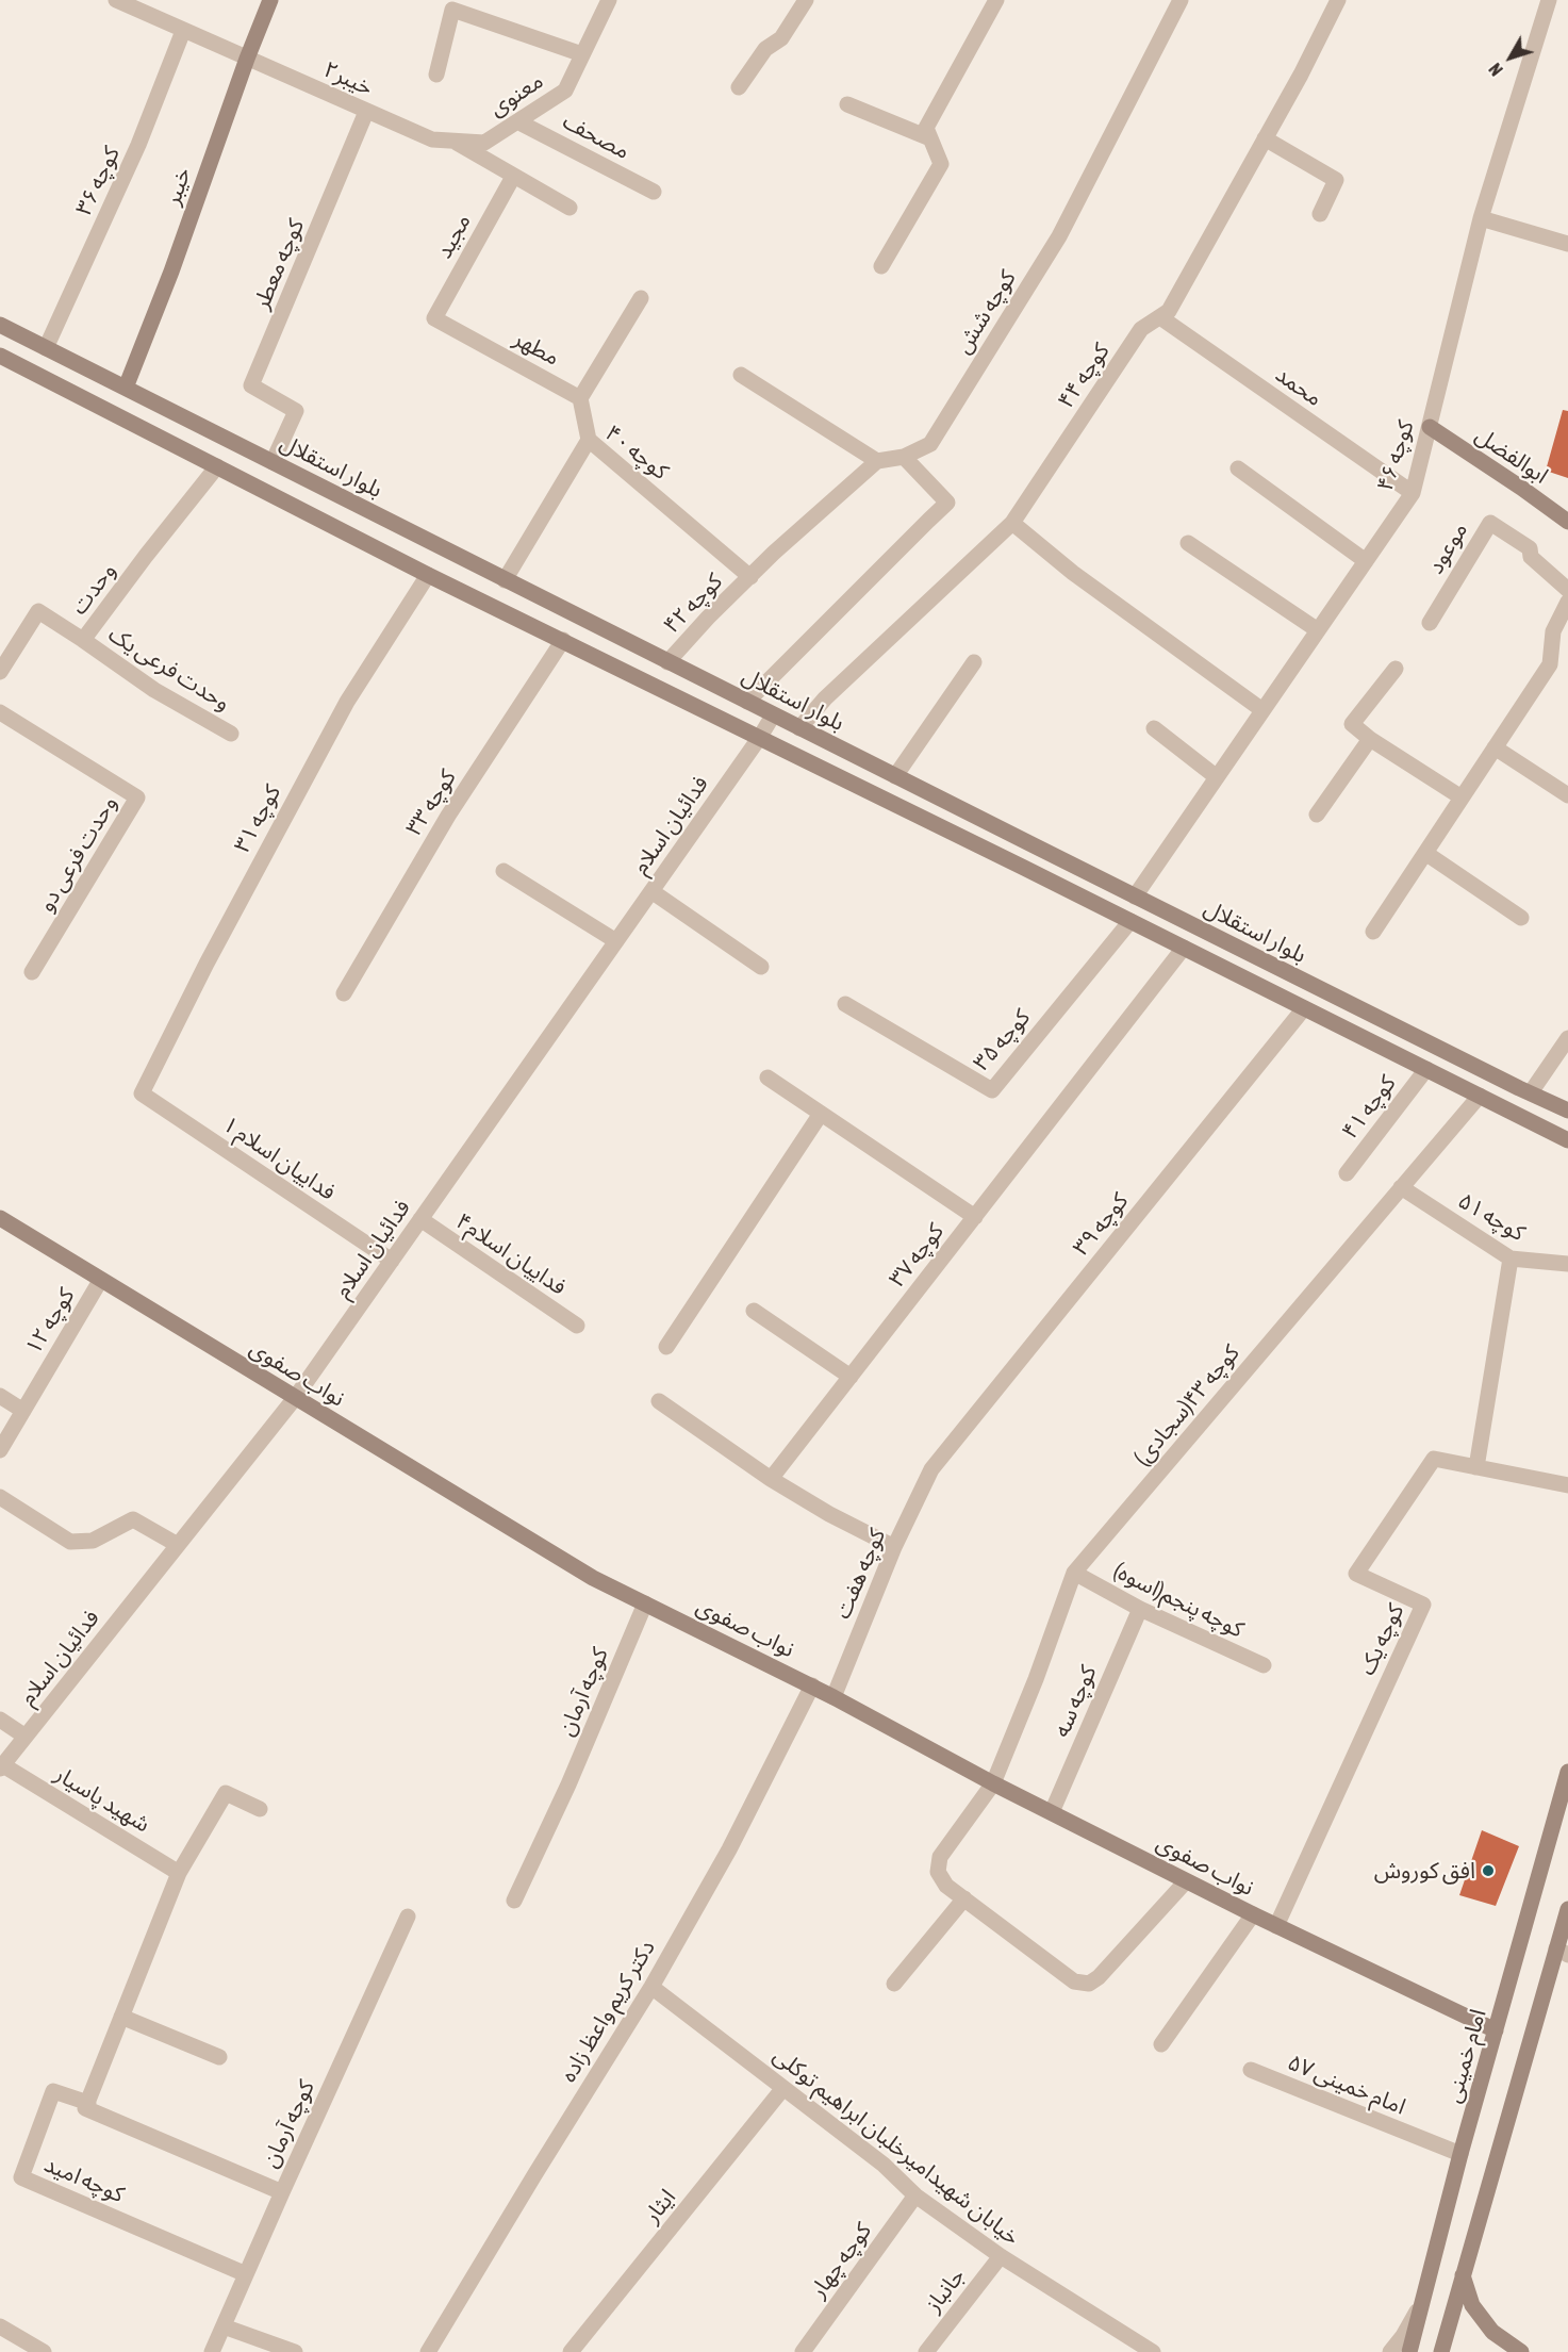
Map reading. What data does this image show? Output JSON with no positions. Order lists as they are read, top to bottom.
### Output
{
  "streets": {
    "main road": [
      "خیبر",
      "ابوالفضل",
      "بلوار استقلال",
      "نواب صفوی",
      "امام خمینی"
    ],
    "street": [
      "خیبر۲",
      "معنوی",
      "مصحف",
      "کوچه ۳۶",
      "مجید",
      "کوچه معطر",
      "کوچه شش",
      "مطهر",
      "کوچه ۴۴",
      "محمد",
      "کوچه ۴۰",
      "کوچه ۴۶",
      "موعود",
      "وحدت",
      "کوچه ۴۲",
      "وحدت فرعی یک",
      "کوچه ۳۳",
      "کوچه ۳۱",
      "فدائیان اسلام",
      "وحدت فرعی دو",
      "کوچه ۳۵",
      "کوچه ۴۱",
      "فداییان اسلام ۱",
      "کوچه ۵۱",
      "کوچه ۳۹",
      "فداییان اسلام۴",
      "کوچه ۳۷",
      "کوچه ۱۲",
      "کوچه ۴۳(سجادی)",
      "کوچه هفت",
      "کوچه پنجم(اسوه)",
      "کوچه یک",
      "کوچه آرمان",
      "کوچه سه",
      "شهید پاسیار",
      "دکتر کریم واعظ زاده",
      "امام خمینی ۵۷",
      "خیابان شهیدامیرخلبان ابراهیم توکلی",
      "کوچه امید",
      "ایثار",
      "کوچه چهار",
      "جانباز"
    ]
  },
  "crossings": [
    ["خیبر۲", "معنوی"],
    ["خیبر۲", "کوچه ۳۶"],
    ["خیبر۲", "خیبر"],
    ["خیبر۲", "کوچه معطر"],
    ["معنوی", "مصحف"],
    ["کوچه ۳۶", "بلوار استقلال"],
    ["خیبر", "بلوار استقلال"],
    ["مجید", "مطهر"],
    ["کوچه معطر", "بلوار استقلال"],
    ["کوچه ۴۴", "محمد"],
    ["کوچه ۴۴", "بلوار استقلال"],
    ["محمد", "کوچه ۴۶"],
    ["کوچه ۴۰", "بلوار استقلال"],
    ["کوچه ۴۰", "کوچه ۴۲"],
    ["کوچه ۴۶", "ابوالفضل"],
    ["کوچه ۴۶", "بلوار استقلال"],
    ["بلوار استقلال", "وحدت"],
    ["بلوار استقلال", "کوچه ۴۲"],
    ["بلوار استقلال", "کوچه ۳۳"],
    ["بلوار استقلال", "کوچه ۳۱"],
    ["بلوار استقلال", "فدائیان اسلام"],
    ["بلوار استقلال", "کوچه ۳۵"],
    ["بلوار استقلال", "کوچه ۴۱"],
    ["بلوار استقلال", "کوچه ۳۹"],
    ["بلوار استقلال", "کوچه ۳۷"],
    ["بلوار استقلال", "کوچه ۴۳(سجادی)"],
    ["وحدت", "وحدت فرعی یک"],
    ["کوچه ۳۱", "فداییان اسلام ۱"],
    ["فدائیان اسلام", "فداییان اسلام ۱"],
    ["فدائیان اسلام", "فداییان اسلام۴"],
    ["فدائیان اسلام", "نواب صفوی"],
    ["فدائیان اسلام", "شهید پاسیار"],
    ["کوچه ۵۱", "کوچه ۴۳(سجادی)"],
    ["کوچه ۳۹", "کوچه هفت"],
    ["کوچه ۱۲", "نواب صفوی"],
    ["نواب صفوی", "کوچه ۴۳(سجادی)"],
    ["نواب صفوی", "کوچه هفت"],
    ["نواب صفوی", "کوچه یک"],
    ["نواب صفوی", "کوچه آرمان"],
    ["نواب صفوی", "کوچه سه"],
    ["نواب صفوی", "دکتر کریم واعظ زاده"],
    ["نواب صفوی", "امام خمینی"],
    ["کوچه ۴۳(سجادی)", "کوچه پنجم(اسوه)"],
    ["کوچه پنجم(اسوه)", "کوچه سه"],
    ["کوچه آرمان", "کوچه امید"],
    ["دکتر کریم واعظ زاده", "خیابان شهیدامیرخلبان ابراهیم توکلی"],
    ["امام خمینی", "امام خمینی ۵۷"],
    ["خیابان شهیدامیرخلبان ابراهیم توکلی", "ایثار"],
    ["خیابان شهیدامیرخلبان ابراهیم توکلی", "کوچه چهار"],
    ["خیابان شهیدامیرخلبان ابراهیم توکلی", "جانباز"]
  ],
  "places": ["افق کوروش"],
  "north": "bottom left"
}
